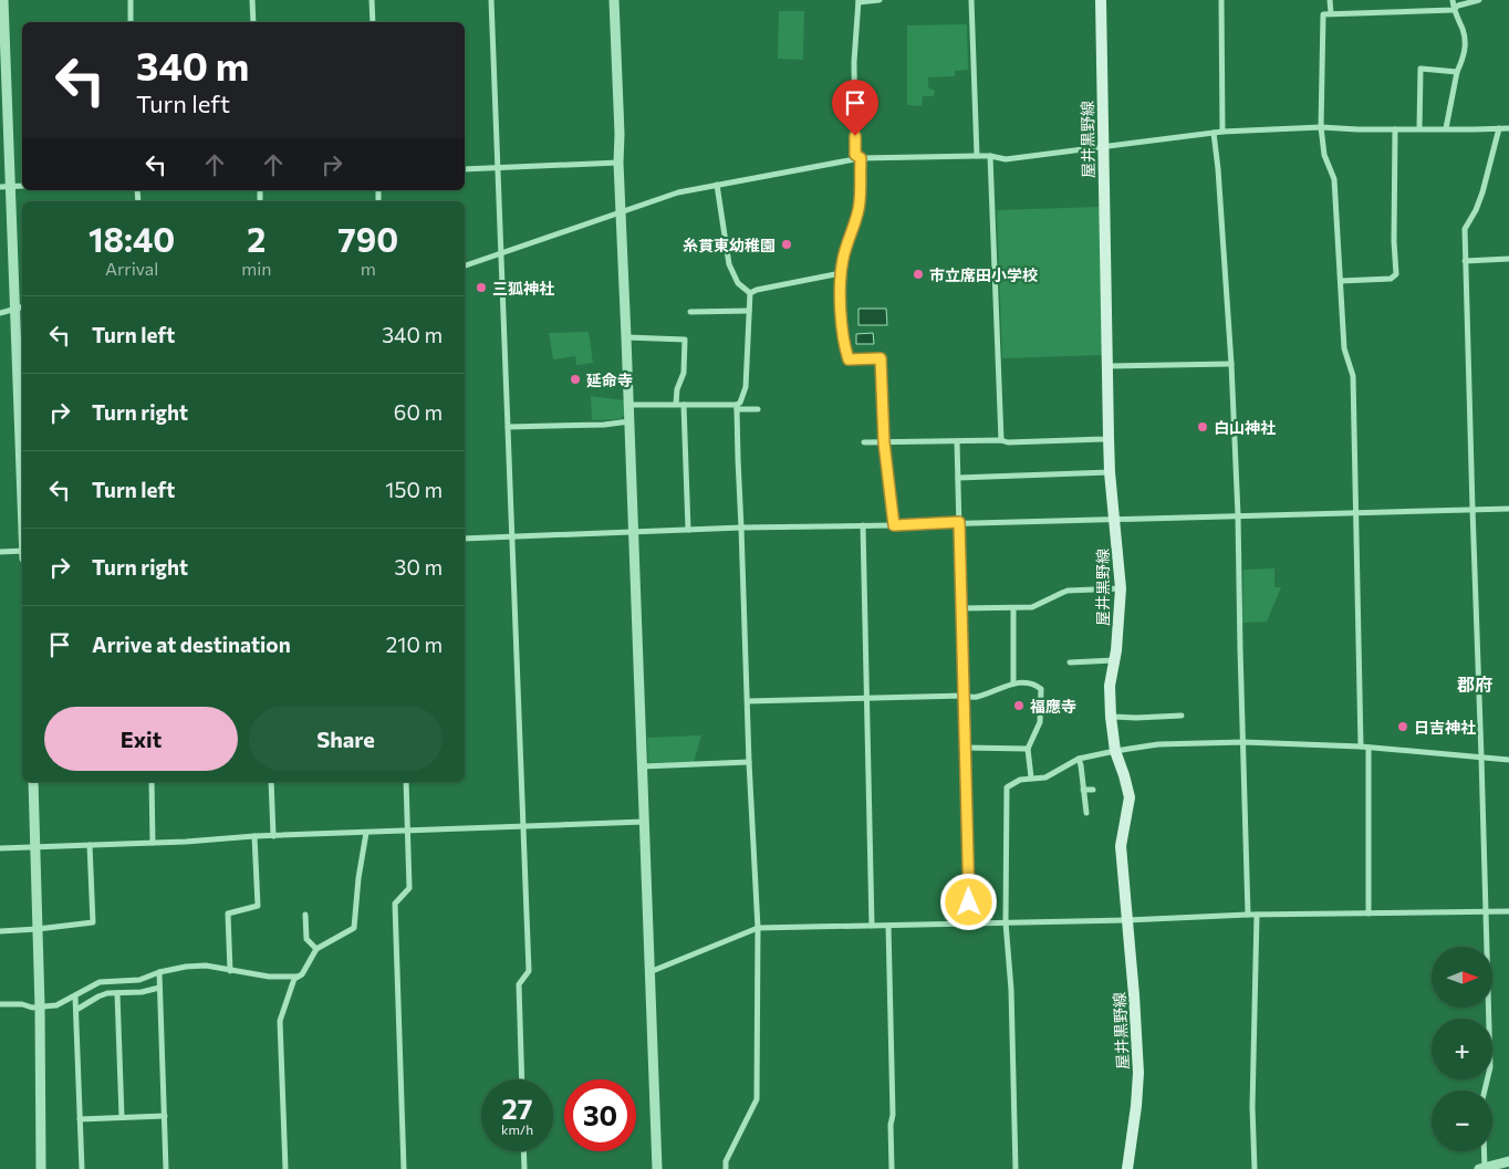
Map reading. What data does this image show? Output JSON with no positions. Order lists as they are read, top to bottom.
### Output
{
  "streets": {
    "main road": ["屋井黒野線"]
  },
  "districts": ["郡府"],
  "places": [
    "糸貫東幼稚園",
    "市立席田小学校",
    "三狐神社",
    "延命寺",
    "白山神社",
    "福應寺",
    "日吉神社"
  ],
  "north": "right",
  "page": {
    "turn": ["340 m", "Turn left"],
    "eta": [
      "18:40",
      "Arrival",
      "2",
      "min",
      "790",
      "m"
    ],
    "list": [
      {
        "name": "Turn left",
        "value": "340 m"
      },
      {
        "name": "Turn right",
        "value": "60 m"
      },
      {
        "name": "Turn left",
        "value": "150 m"
      },
      {
        "name": "Turn right",
        "value": "30 m"
      },
      {
        "name": "Arrive at destination",
        "value": "210 m"
      }
    ],
    "buttons": ["Exit", "Share"],
    "map_buttons": ["+", "−"],
    "speed": "27 km/h",
    "limit": "30"
  }
}
